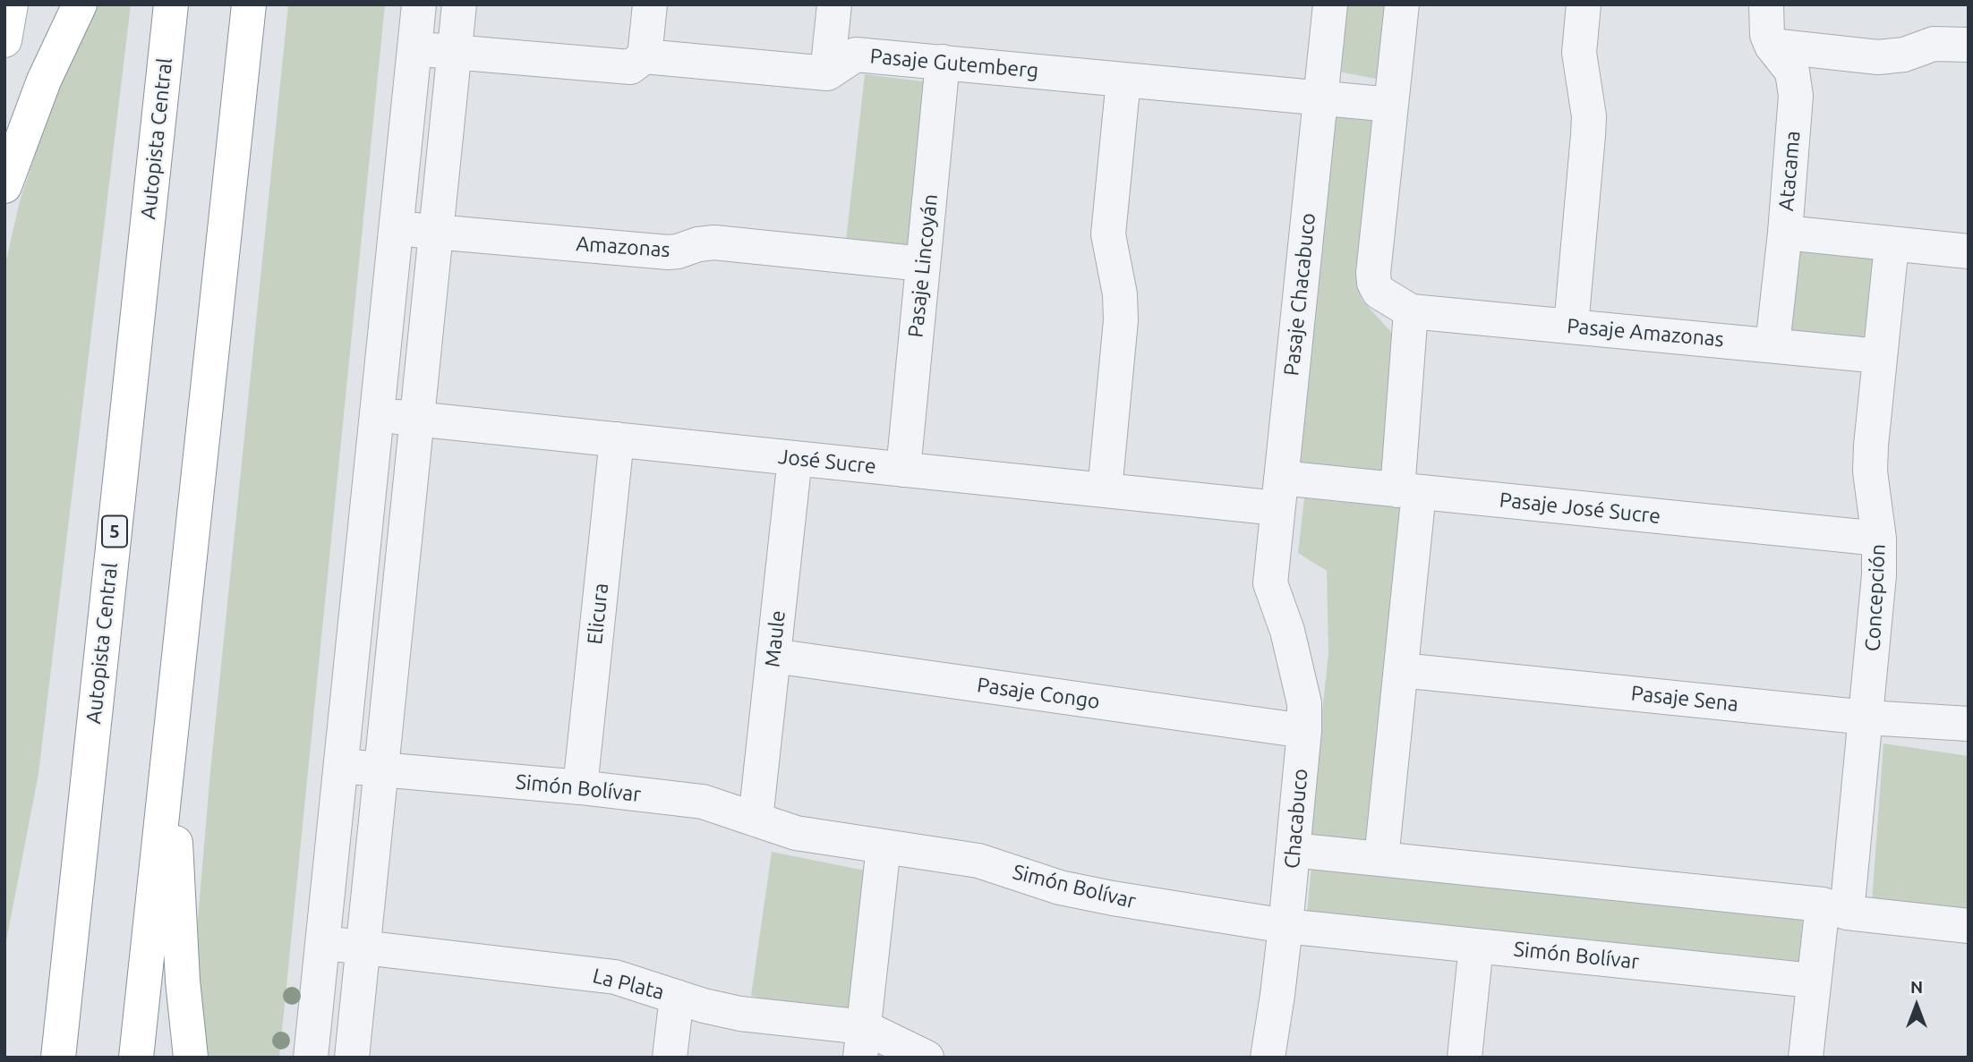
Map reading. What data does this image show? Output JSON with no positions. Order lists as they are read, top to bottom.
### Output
{
  "streets": {
    "main road": ["Autopista Central", "5"],
    "street": [
      "Pasaje Gutemberg",
      "Atacama",
      "Amazonas",
      "Pasaje Lincoyán",
      "Pasaje Chacabuco",
      "Pasaje Amazonas",
      "José Sucre",
      "Pasaje José Sucre",
      "Concepción",
      "Elicura",
      "Maule",
      "Pasaje Congo",
      "Pasaje Sena",
      "Simón Bolívar",
      "Chacabuco",
      "La Plata"
    ]
  },
  "crossings": [
    ["Pasaje Gutemberg", "Pasaje Lincoyán"],
    ["Pasaje Gutemberg", "Pasaje Chacabuco"],
    ["Atacama", "Pasaje Amazonas"],
    ["Amazonas", "Pasaje Lincoyán"],
    ["Pasaje Lincoyán", "José Sucre"],
    ["Pasaje Chacabuco", "José Sucre"],
    ["Pasaje Chacabuco", "Pasaje José Sucre"],
    ["Pasaje Chacabuco", "Chacabuco"],
    ["Pasaje Amazonas", "Concepción"],
    ["José Sucre", "Pasaje José Sucre"],
    ["José Sucre", "Elicura"],
    ["José Sucre", "Maule"],
    ["Pasaje José Sucre", "Concepción"],
    ["Concepción", "Pasaje Sena"],
    ["Concepción", "Simón Bolívar"],
    ["Elicura", "Simón Bolívar"],
    ["Maule", "Pasaje Congo"],
    ["Maule", "Simón Bolívar"],
    ["Pasaje Congo", "Chacabuco"],
    ["Simón Bolívar", "Chacabuco"]
  ],
  "north": "top"
}
